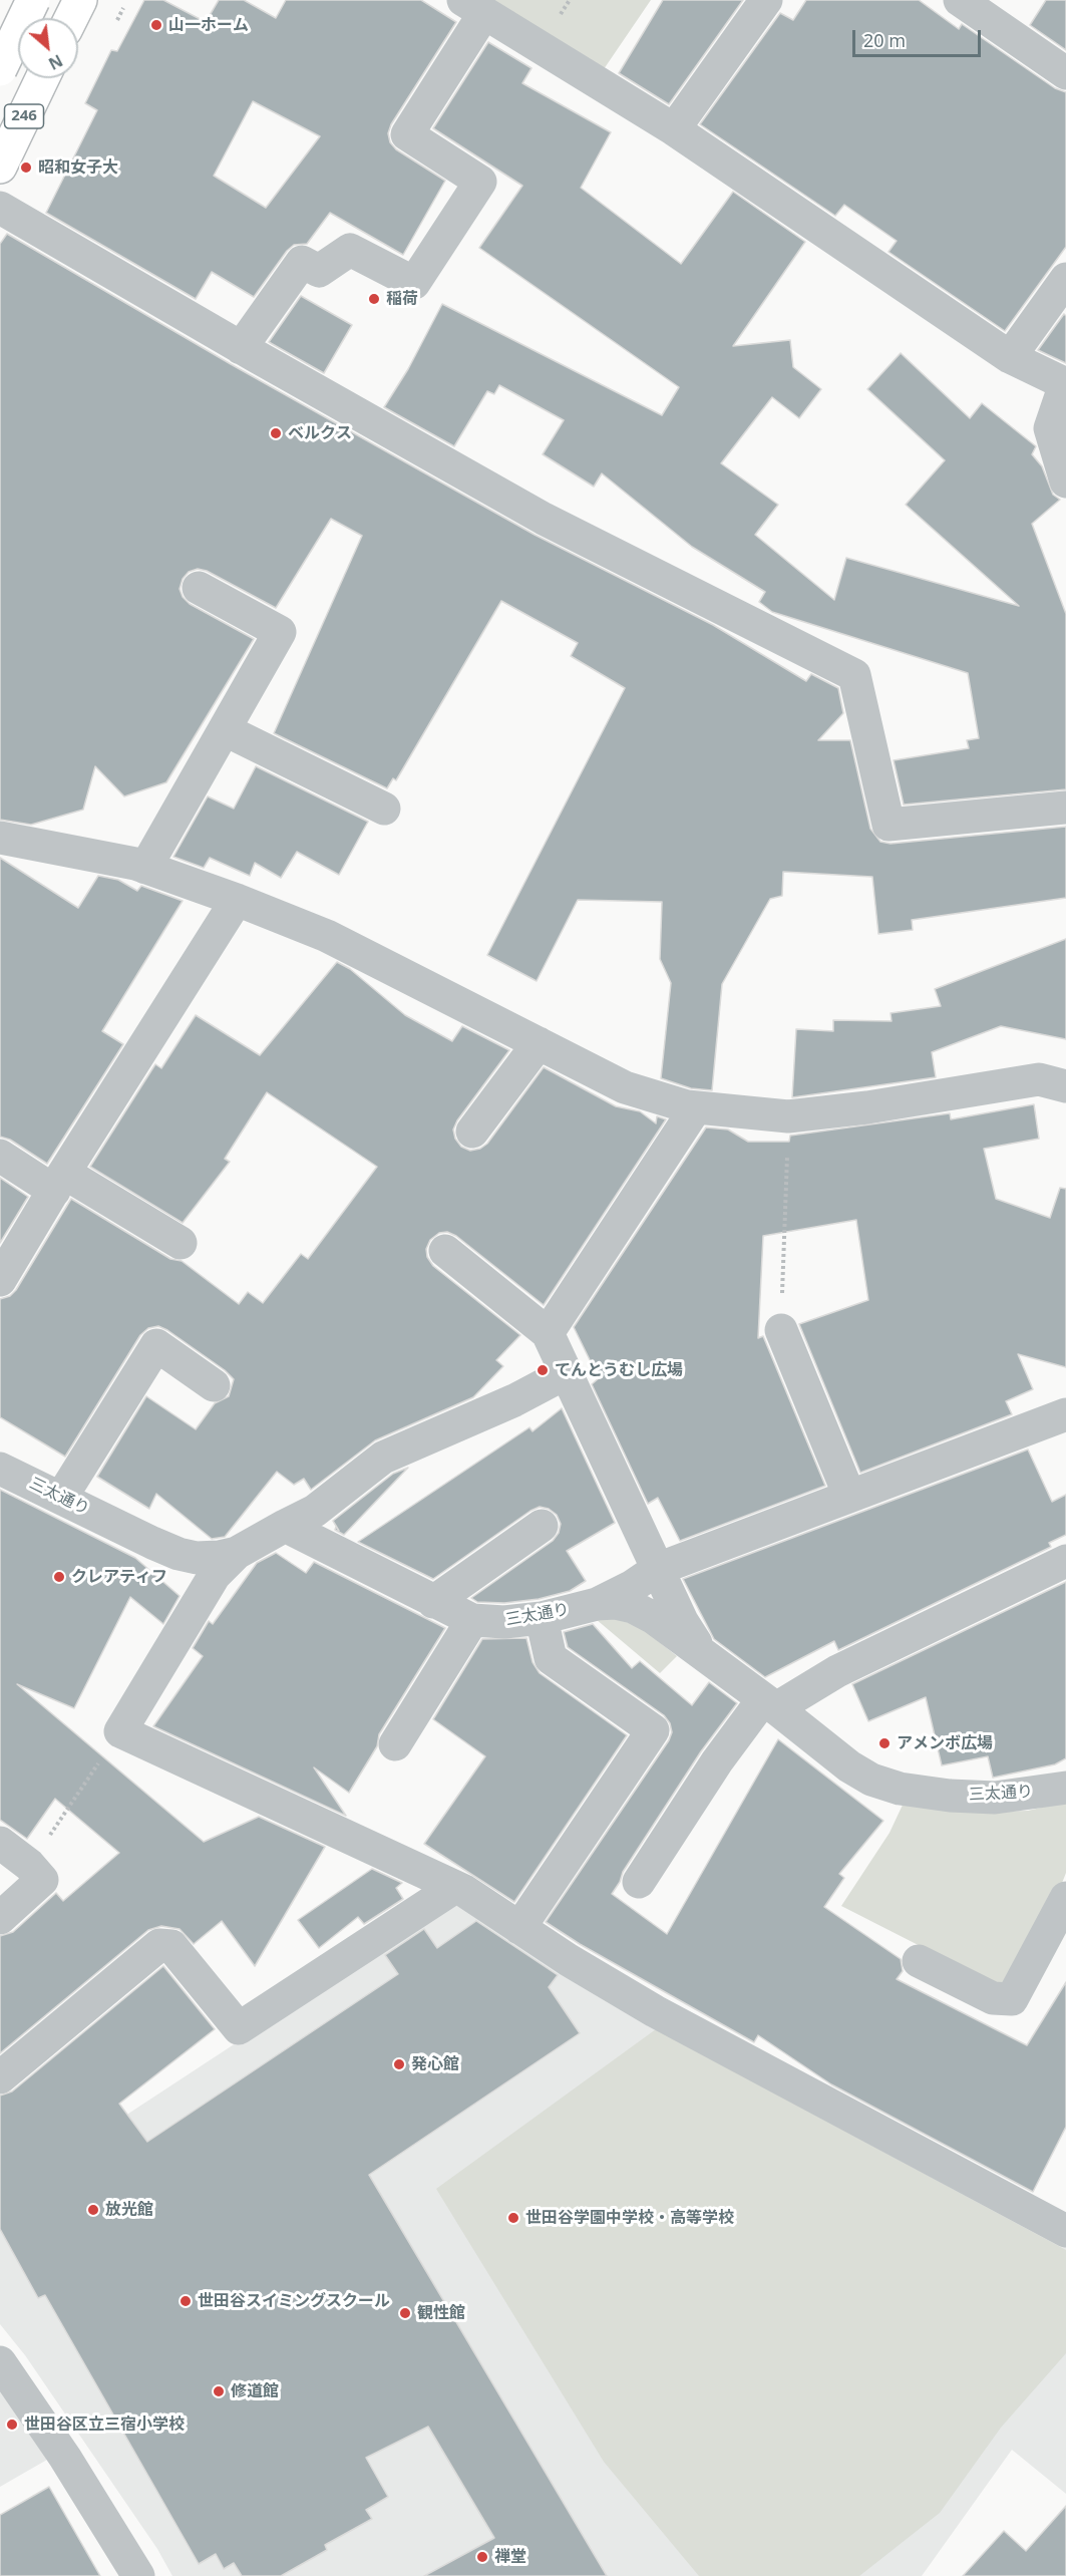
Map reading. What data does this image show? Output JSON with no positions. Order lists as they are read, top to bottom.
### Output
{
  "streets": {
    "highway": ["246"],
    "street": ["三太通り"]
  },
  "places": [
    "山一ホーム",
    "昭和女子大",
    "稲荷",
    "ベルクス",
    "てんとうむし広場",
    "クレアティフ",
    "アメンボ広場",
    "発心館",
    "放光館",
    "世田谷学園中学校・高等学校",
    "世田谷スイミングスクール",
    "観性館",
    "修道館",
    "世田谷区立三宿小学校",
    "禅堂"
  ],
  "scale_bar": "20 m",
  "north": "bottom right"
}
